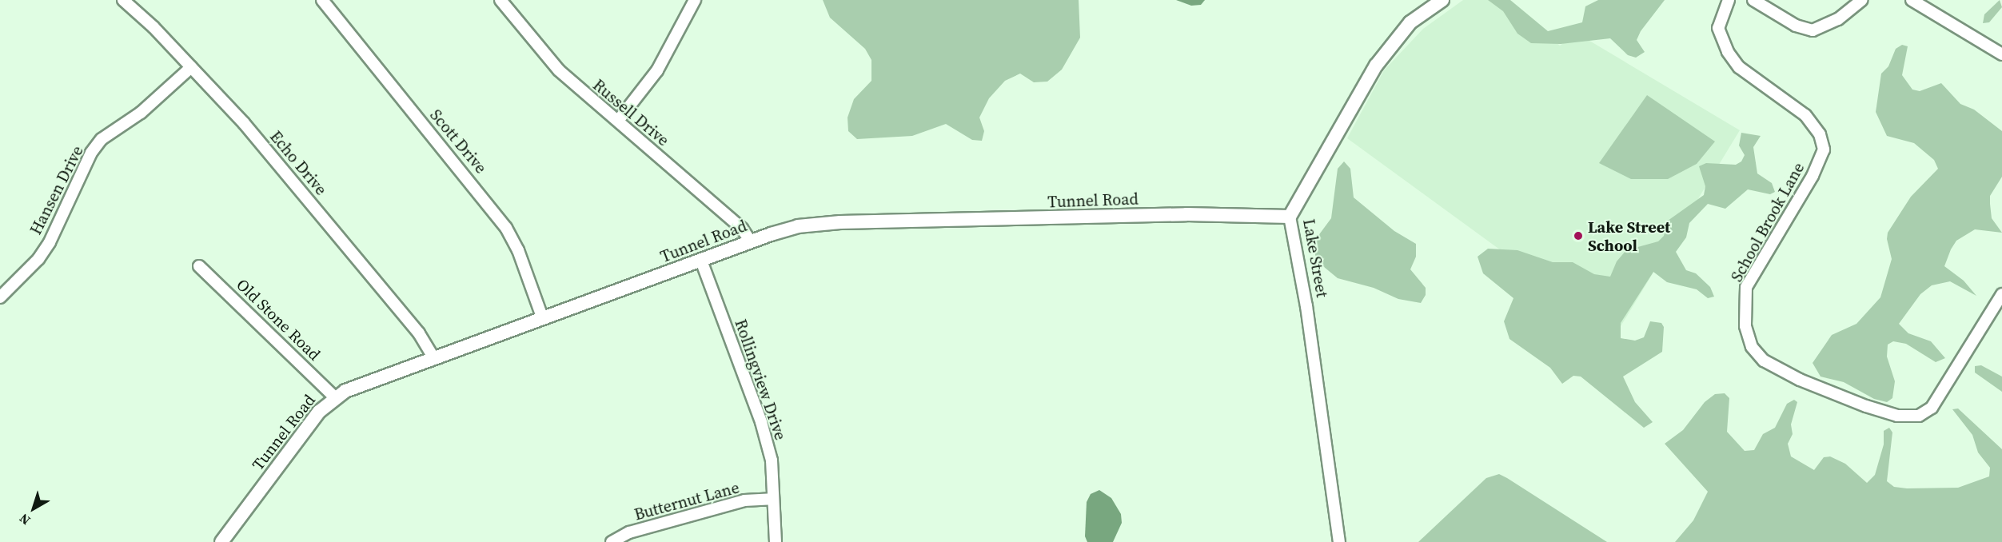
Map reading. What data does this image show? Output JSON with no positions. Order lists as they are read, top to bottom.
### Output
{
  "streets": {
    "main road": ["Tunnel Road", "Lake Street"],
    "street": [
      "Russell Drive",
      "Scott Drive",
      "Echo Drive",
      "Hansen Drive",
      "School Brook Lane",
      "Old Stone Road",
      "Rollingview Drive",
      "Butternut Lane"
    ]
  },
  "crossings": [
    ["Russell Drive", "Tunnel Road"],
    ["Scott Drive", "Tunnel Road"],
    ["Echo Drive", "Hansen Drive"],
    ["Echo Drive", "Tunnel Road"],
    ["Tunnel Road", "Lake Street"],
    ["Tunnel Road", "Old Stone Road"],
    ["Tunnel Road", "Rollingview Drive"],
    ["Rollingview Drive", "Butternut Lane"]
  ],
  "places": ["Lake Street School"],
  "north": "bottom left"
}
